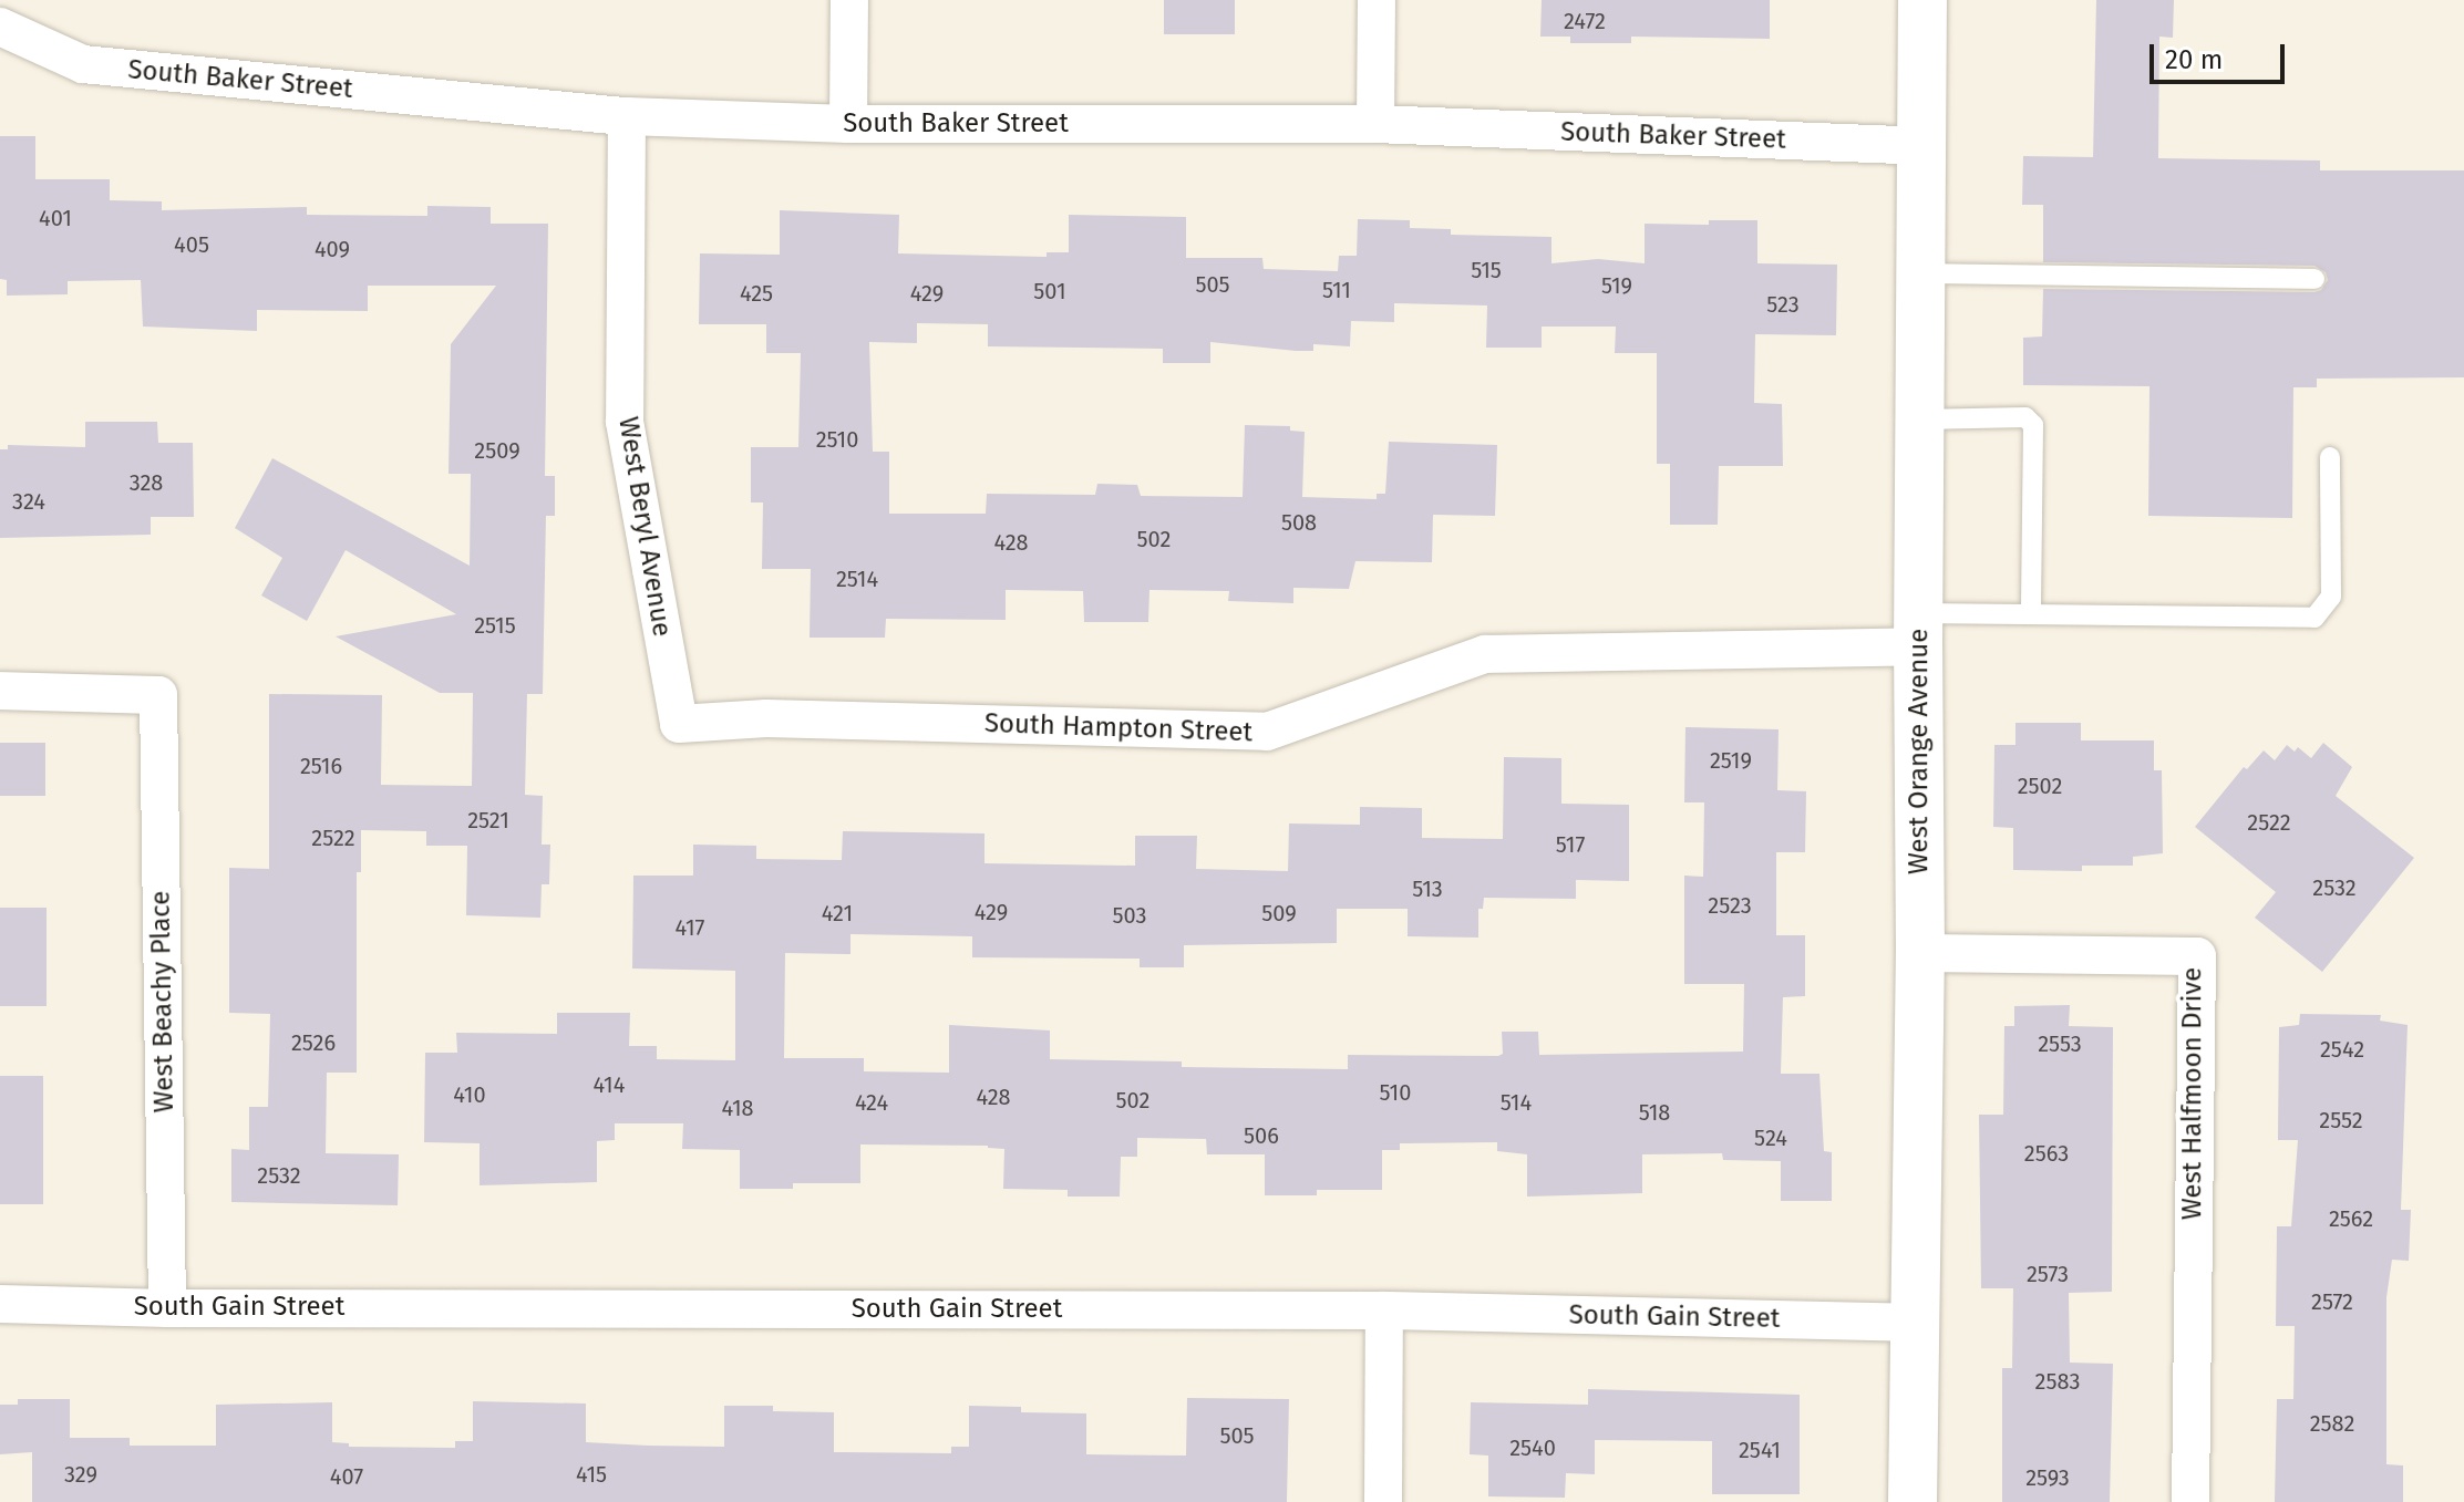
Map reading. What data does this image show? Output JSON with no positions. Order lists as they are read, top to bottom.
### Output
{
  "streets": {
    "street": [
      "South Baker Street",
      "West Beryl Avenue",
      "South Hampton Street",
      "West Orange Avenue",
      "West Beachy Place",
      "West Halfmoon Drive",
      "South Gain Street"
    ]
  },
  "crossings": [
    ["South Baker Street", "West Beryl Avenue"],
    ["South Baker Street", "West Orange Avenue"],
    ["West Beryl Avenue", "South Hampton Street"],
    ["South Hampton Street", "West Orange Avenue"],
    ["West Orange Avenue", "West Halfmoon Drive"],
    ["West Orange Avenue", "South Gain Street"],
    ["West Beachy Place", "South Gain Street"]
  ],
  "house_numbers": [
    "2472",
    "401",
    "405",
    "409",
    "515",
    "505",
    "519",
    "511",
    "501",
    "425",
    "429",
    "523",
    "2510",
    "2509",
    "328",
    "324",
    "508",
    "502",
    "428",
    "2514",
    "2515",
    "2519",
    "2516",
    "2502",
    "2521",
    "2522",
    "2522",
    "517",
    "2532",
    "513",
    "2523",
    "429",
    "421",
    "509",
    "503",
    "417",
    "2526",
    "2553",
    "2542",
    "414",
    "510",
    "410",
    "428",
    "502",
    "424",
    "514",
    "418",
    "518",
    "2552",
    "506",
    "524",
    "2563",
    "2532",
    "2562",
    "2573",
    "2572",
    "2583",
    "2582",
    "505",
    "2540",
    "2541",
    "329",
    "415",
    "407",
    "2593"
  ],
  "scale_bar": "20 m"
}
